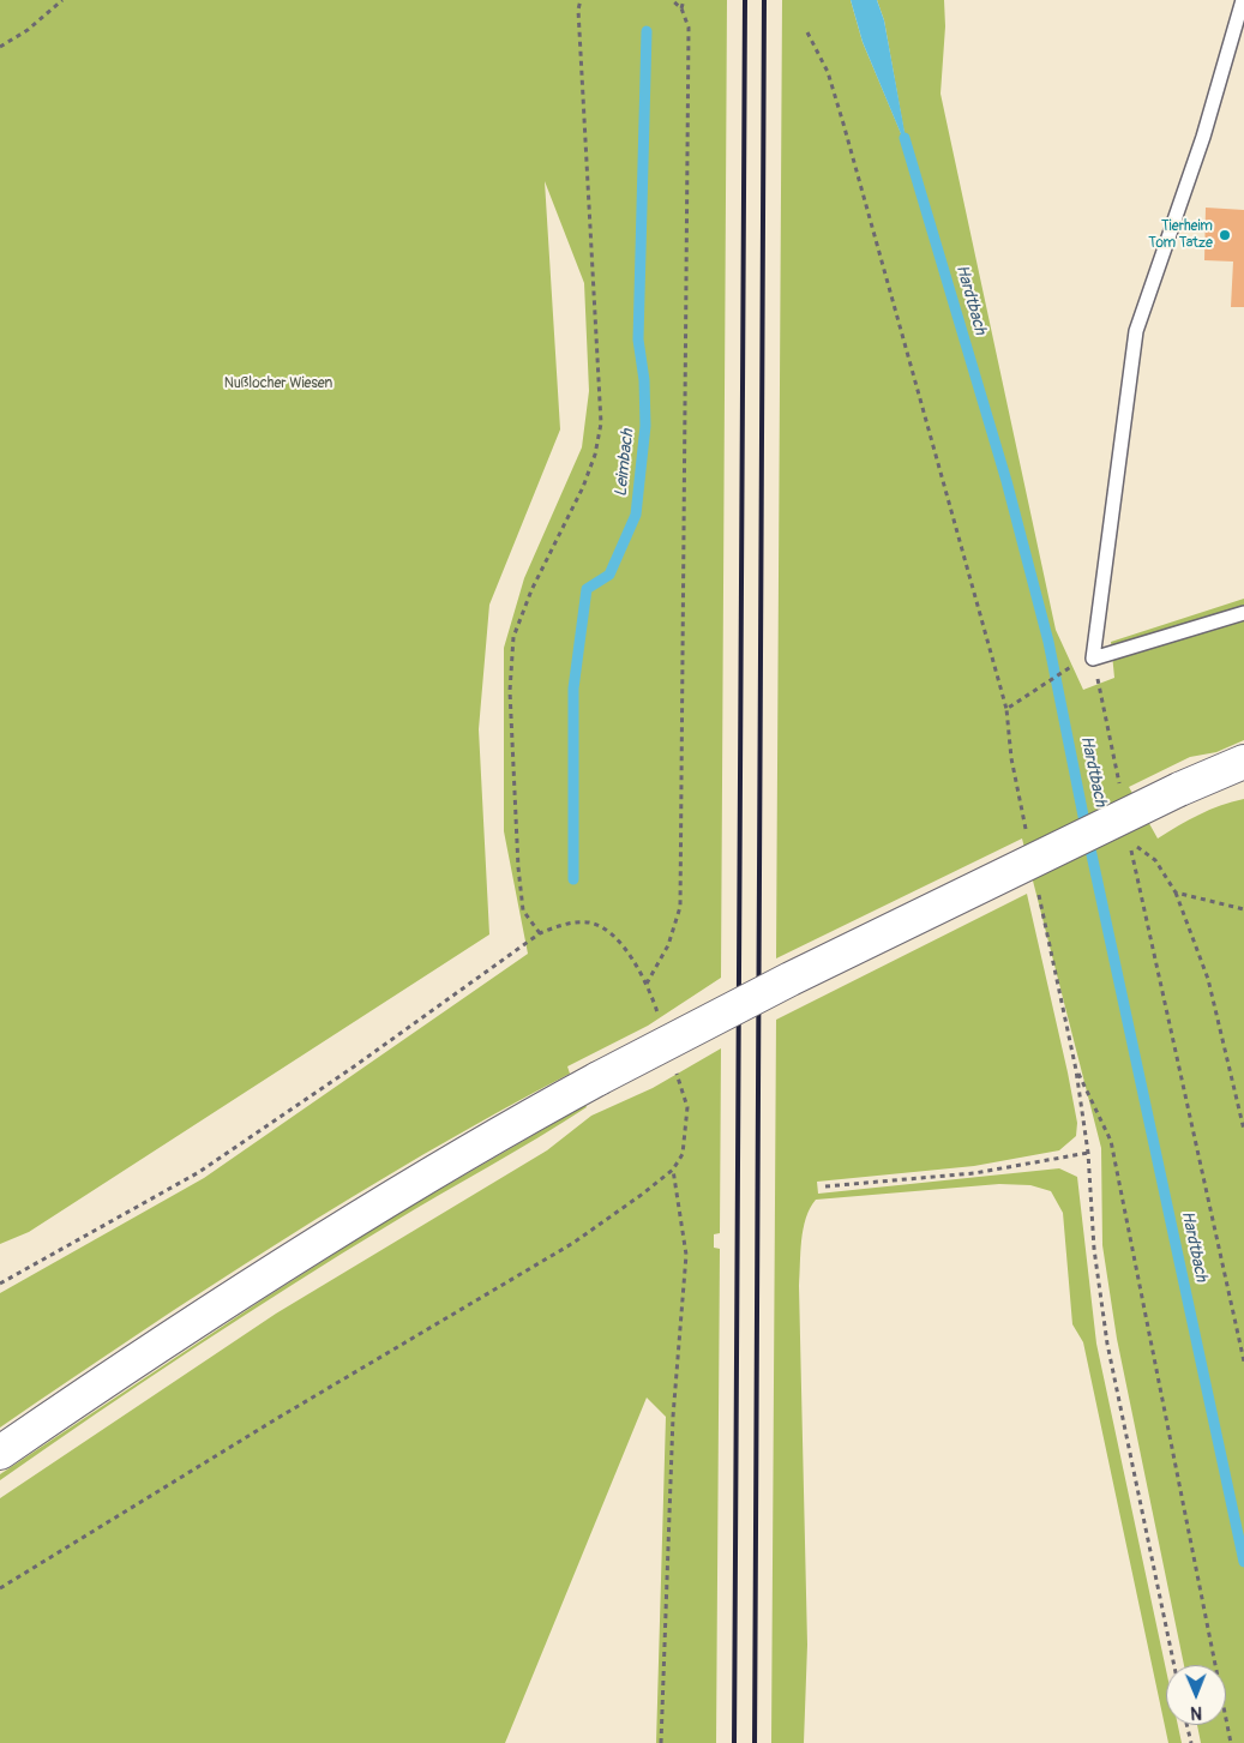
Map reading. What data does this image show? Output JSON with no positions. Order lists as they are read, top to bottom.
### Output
{
  "water": ["Hardtbach", "Leimbach"],
  "parks": ["Nußlocher Wiesen"],
  "places": ["Tierheim Tom Tatze"],
  "north": "bottom"
}
